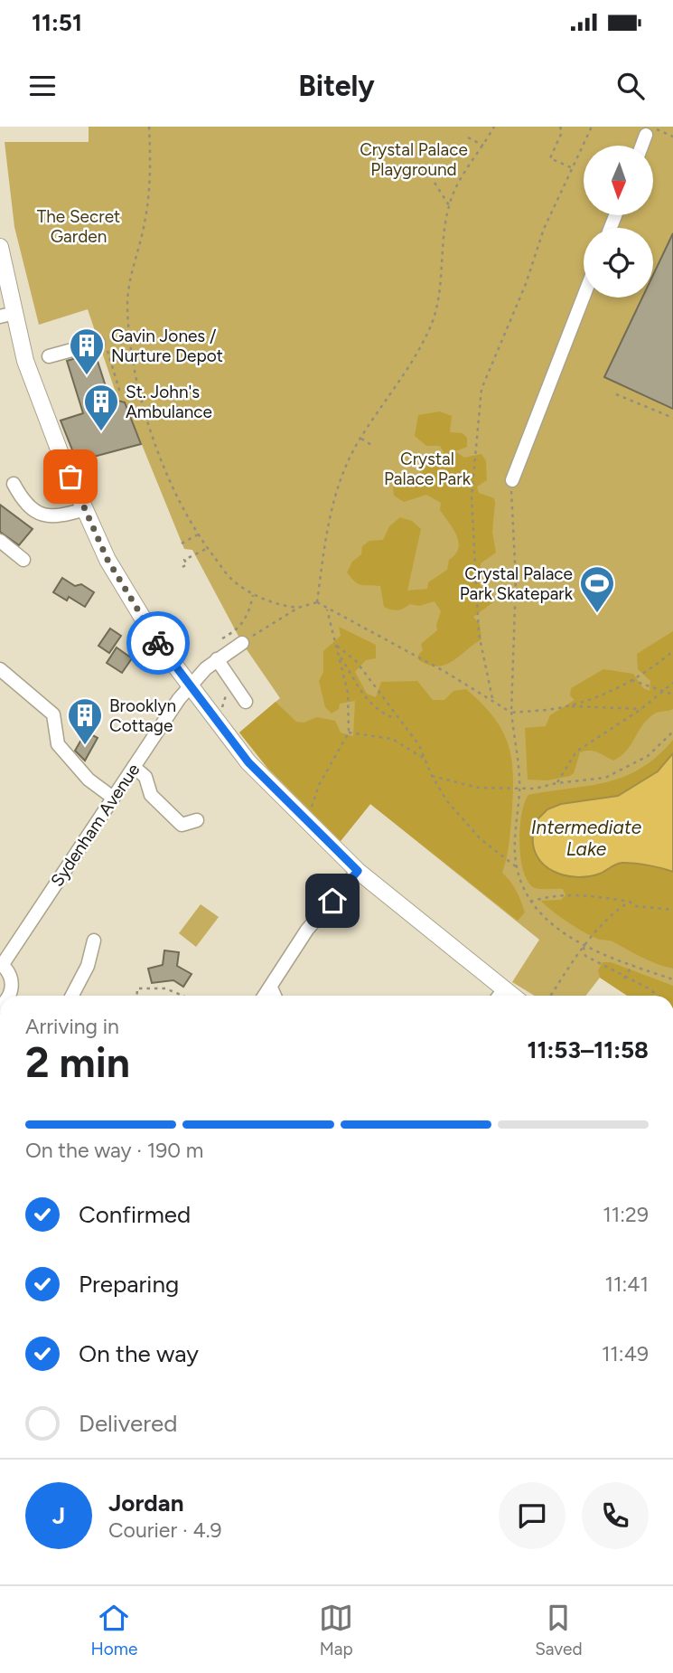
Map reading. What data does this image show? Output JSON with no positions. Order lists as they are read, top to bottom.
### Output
{
  "streets": {
    "street": ["Sydenham Avenue"]
  },
  "water": ["Intermediate Lake"],
  "parks": ["Crystal Palace Playground", "The Secret Garden", "Crystal Palace Park"],
  "places": {
    "building": ["Gavin Jones / Nurture Depot", "St. John's Ambulance", "Brooklyn Cottage"],
    "sports": ["Crystal Palace Park Skatepark"]
  },
  "north": "bottom",
  "page": {
    "status": "11:51",
    "header": "Bitely",
    "heading": ["2 min", "Arriving in", "11:53–11:58"],
    "panel": ["Jordan", "Courier · 4.9"],
    "bar": "On the way · 190 m",
    "list": [
      ["Confirmed", "11:29"],
      ["Preparing", "11:41"],
      ["On the way", "11:49"],
      "Delivered"
    ],
    "round": "J",
    "tabs": ["Home", "Map", "Saved"]
  }
}
